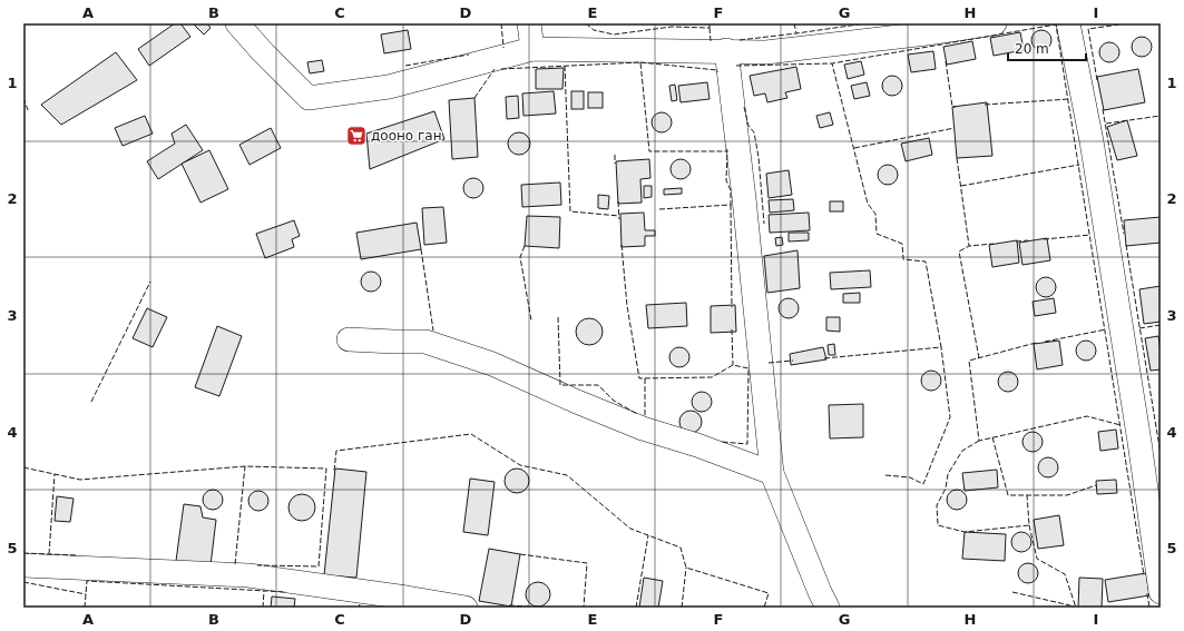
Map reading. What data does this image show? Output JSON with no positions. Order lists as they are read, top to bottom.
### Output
{
  "places": {
    "supermarket": ["дооно ган"]
  },
  "scale_bar": "20 m",
  "grid": {
    "columns": [
      "A",
      "B",
      "C",
      "D",
      "E",
      "F",
      "G",
      "H",
      "I"
    ],
    "rows": [
      "1",
      "2",
      "3",
      "4",
      "5"
    ]
  }
}
